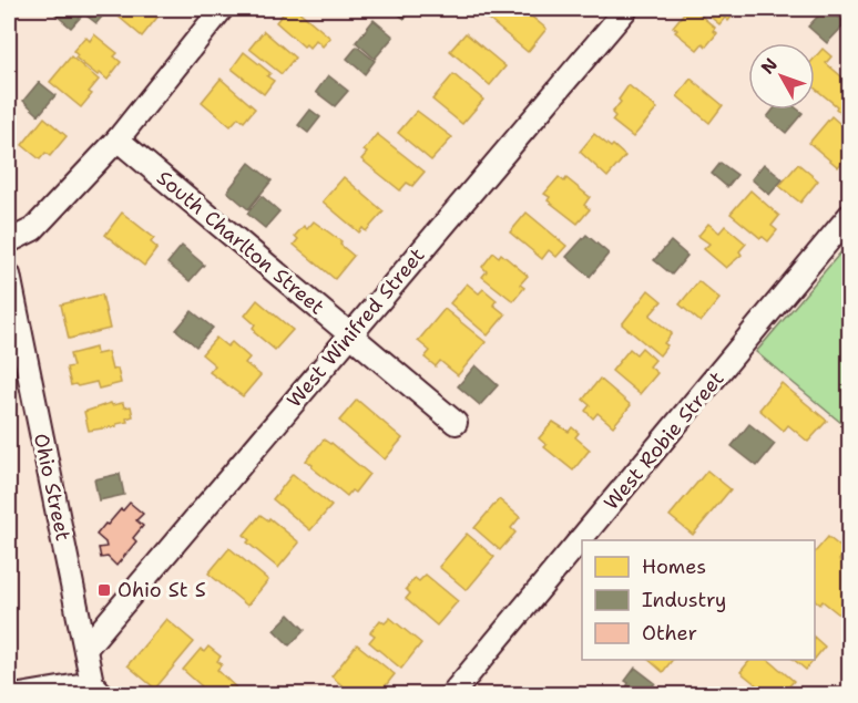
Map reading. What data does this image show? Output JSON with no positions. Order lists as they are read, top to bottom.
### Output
{
  "streets": {
    "street": [
      "South Charlton Street",
      "West Winifred Street",
      "West Robie Street",
      "Ohio Street"
    ]
  },
  "crossings": [
    ["South Charlton Street", "West Winifred Street"],
    ["West Winifred Street", "Ohio Street"]
  ],
  "places": {
    "transit": ["Ohio St S"]
  },
  "legend": ["Homes", "Industry", "Other"],
  "north": "top left"
}
